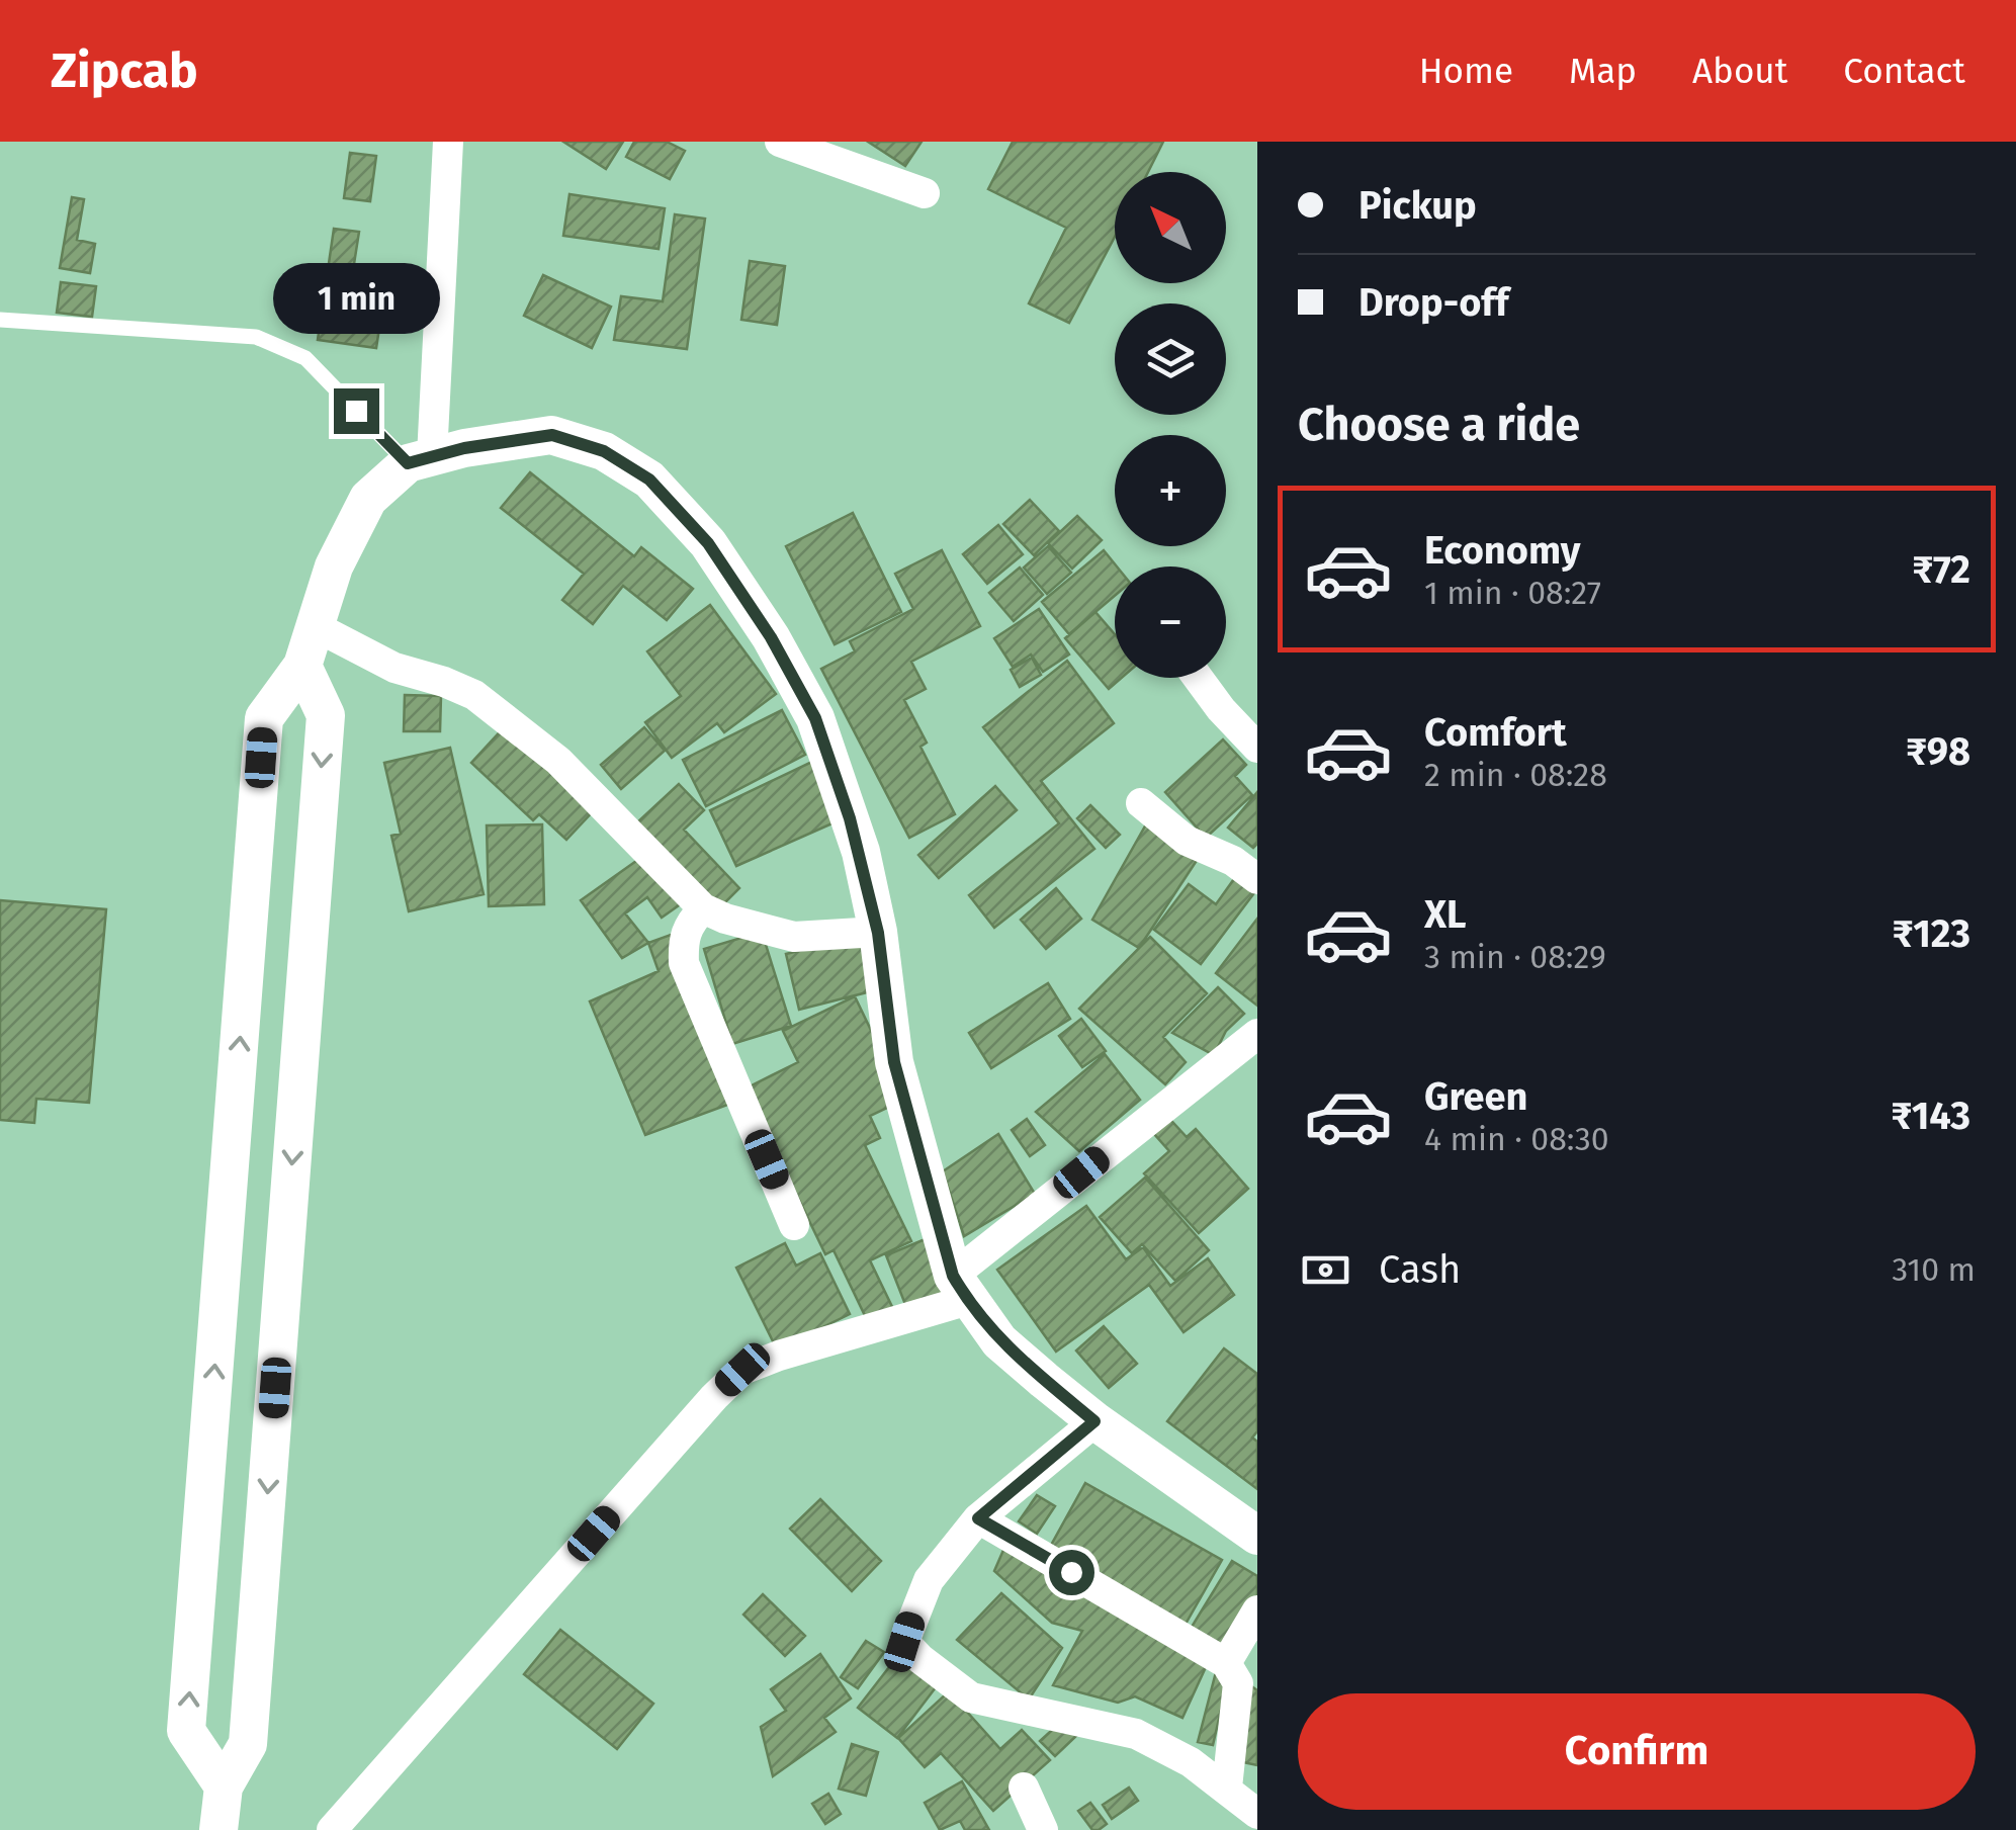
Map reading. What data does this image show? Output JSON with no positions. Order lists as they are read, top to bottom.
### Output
{
  "north": "top left",
  "page": {
    "header": "Zipcab",
    "nav": [
      "Home",
      "Map",
      "About",
      "Contact"
    ],
    "banner": ["Pickup", "Drop-off"],
    "map_buttons": ["+", "−"],
    "bubble": "1 min",
    "heading": "Choose a ride",
    "list": [
      {
        "name": "Economy",
        "note": "1 min · 08:27",
        "value": "₹72"
      },
      {
        "name": "Comfort",
        "note": "2 min · 08:28",
        "value": "₹98"
      },
      {
        "name": "XL",
        "note": "3 min · 08:29",
        "value": "₹123"
      },
      {
        "name": "Green",
        "note": "4 min · 08:30",
        "value": "₹143"
      }
    ],
    "pay": ["Cash", "310 m"],
    "buttons": "Confirm"
  }
}
